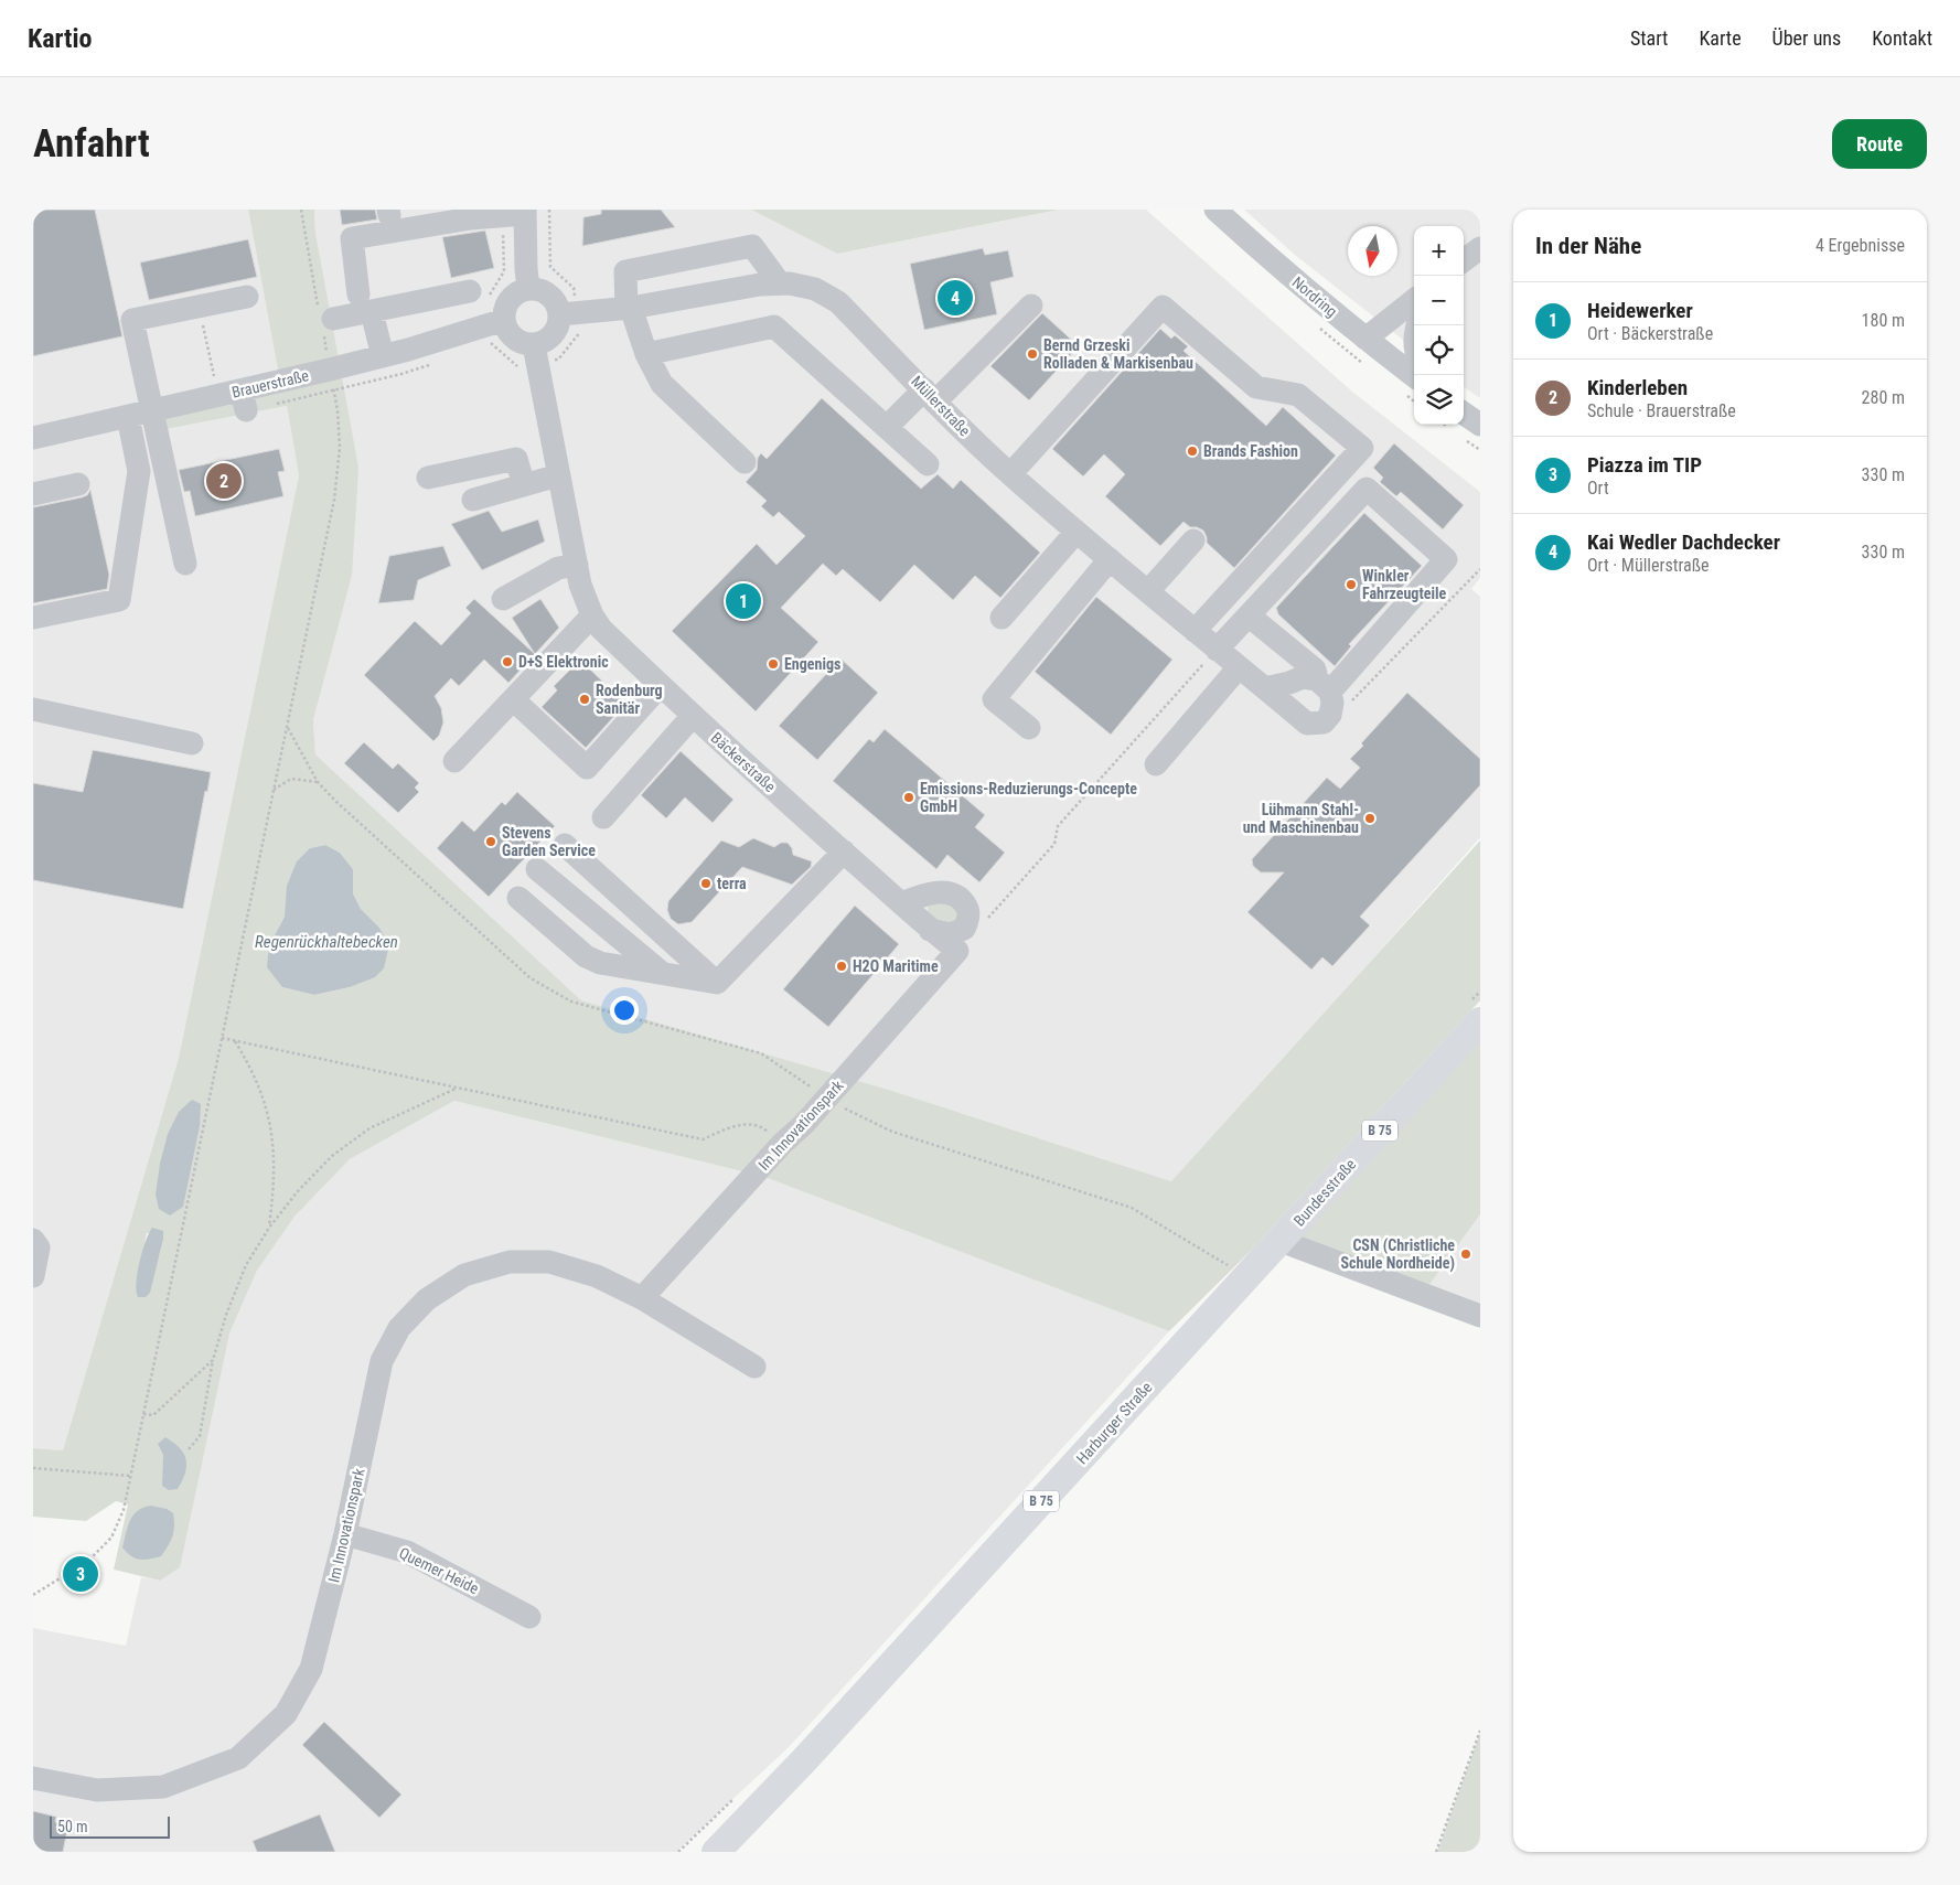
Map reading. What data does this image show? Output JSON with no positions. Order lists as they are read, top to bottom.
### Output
{
  "streets": {
    "main road": ["B 75", "Bundesstraße", "Harburger Straße"],
    "street": [
      "Nordring",
      "Brauerstraße",
      "Müllerstraße",
      "Bäckerstraße",
      "Im Innovationspark",
      "Quemer Heide"
    ]
  },
  "crossings": [
    ["Bäckerstraße", "Im Innovationspark"],
    ["Im Innovationspark", "Quemer Heide"],
    ["Bundesstraße", "Harburger Straße"]
  ],
  "water": ["Regenrückhaltebecken"],
  "places": [
    "Bernd Grzeski Rolladen & Markisenbau",
    "Brands Fashion",
    "Winkler Fahrzeugteile",
    "D+S Elektronic",
    "Engenigs",
    "Rodenburg Sanitär",
    "Emissions-Reduzierungs-Concepte GmbH",
    "Lühmann Stahl- und Maschinenbau",
    "Stevens Garden Service",
    "terra",
    "H2O Maritime",
    "CSN (Christliche Schule Nordheide)"
  ],
  "scale_bar": "50 m",
  "north": "bottom",
  "page": {
    "header": "Kartio",
    "nav": [
      "Start",
      "Karte",
      "Über uns",
      "Kontakt"
    ],
    "buttons": "Route",
    "title": "Anfahrt",
    "heading": ["In der Nähe", "4 Ergebnisse"],
    "map_buttons": ["+", "−"],
    "pins": [
      "4",
      "2",
      "1",
      "3"
    ],
    "list": [
      {
        "mark": "1",
        "name": "Heidewerker",
        "note": "Ort · Bäckerstraße",
        "value": "180 m"
      },
      {
        "mark": "2",
        "name": "Kinderleben",
        "note": "Schule · Brauerstraße",
        "value": "280 m"
      },
      {
        "mark": "3",
        "name": "Piazza im TIP",
        "note": "Ort",
        "value": "330 m"
      },
      {
        "mark": "4",
        "name": "Kai Wedler Dachdecker",
        "note": "Ort · Müllerstraße",
        "value": "330 m"
      }
    ],
    "scale": "50 m"
  }
}
